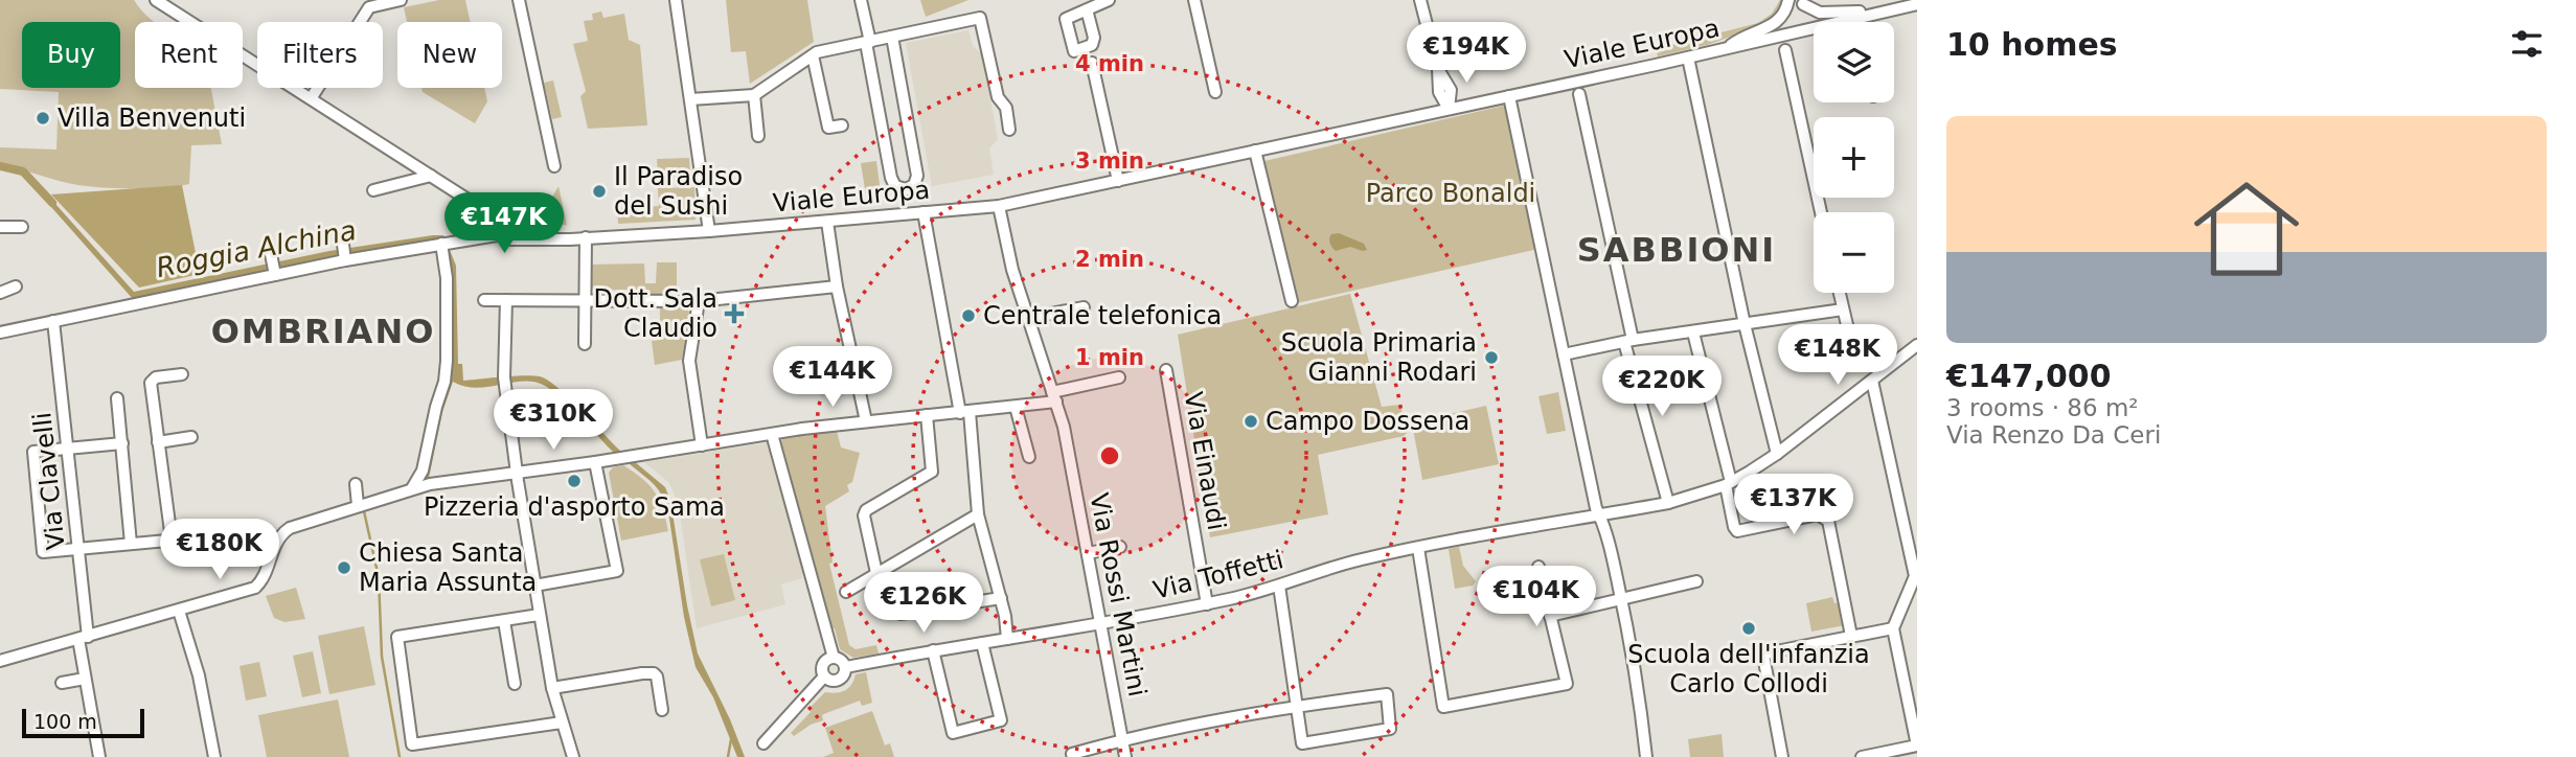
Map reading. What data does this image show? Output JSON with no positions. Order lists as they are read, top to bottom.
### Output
{
  "streets": {
    "street": [
      "Viale Europa",
      "Via Einaudi",
      "Via Clavelli",
      "Via Toffetti",
      "Via Rossi Martini"
    ]
  },
  "crossings": [
    ["Viale Europa", "Via Rossi Martini"],
    ["Via Einaudi", "Via Toffetti"],
    ["Via Toffetti", "Via Rossi Martini"]
  ],
  "districts": ["SABBIONI", "OMBRIANO"],
  "water": ["Roggia Alchina"],
  "parks": ["Parco Bonaldi"],
  "places": {
    "other": [
      "Villa Benvenuti",
      "Il Paradiso del Sushi",
      "Centrale telefonica",
      "Scuola Primaria Gianni Rodari",
      "Campo Dossena",
      "Pizzeria d'asporto Sama",
      "Chiesa Santa Maria Assunta",
      "Scuola dell'infanzia Carlo Collodi"
    ],
    "health": ["Dott. Sala Claudio"]
  },
  "scale_bar": "100 m",
  "page": {
    "heading": "10 homes",
    "map_buttons": ["+", "−"],
    "price": [
      "€194K",
      "€147K",
      "€148K",
      "€144K",
      "€220K",
      "€310K",
      "€137K",
      "€180K",
      "€104K",
      "€126K"
    ],
    "chip": [
      "Buy",
      "Rent",
      "Filters",
      "New"
    ],
    "list": [
      {
        "name": "€147,000",
        "note": "3 rooms · 86 m² · Via Renzo Da Ceri"
      }
    ],
    "scale": "100 m"
  },
  "rings": [
    "4 min",
    "3 min",
    "2 min",
    "1 min"
  ]
}
